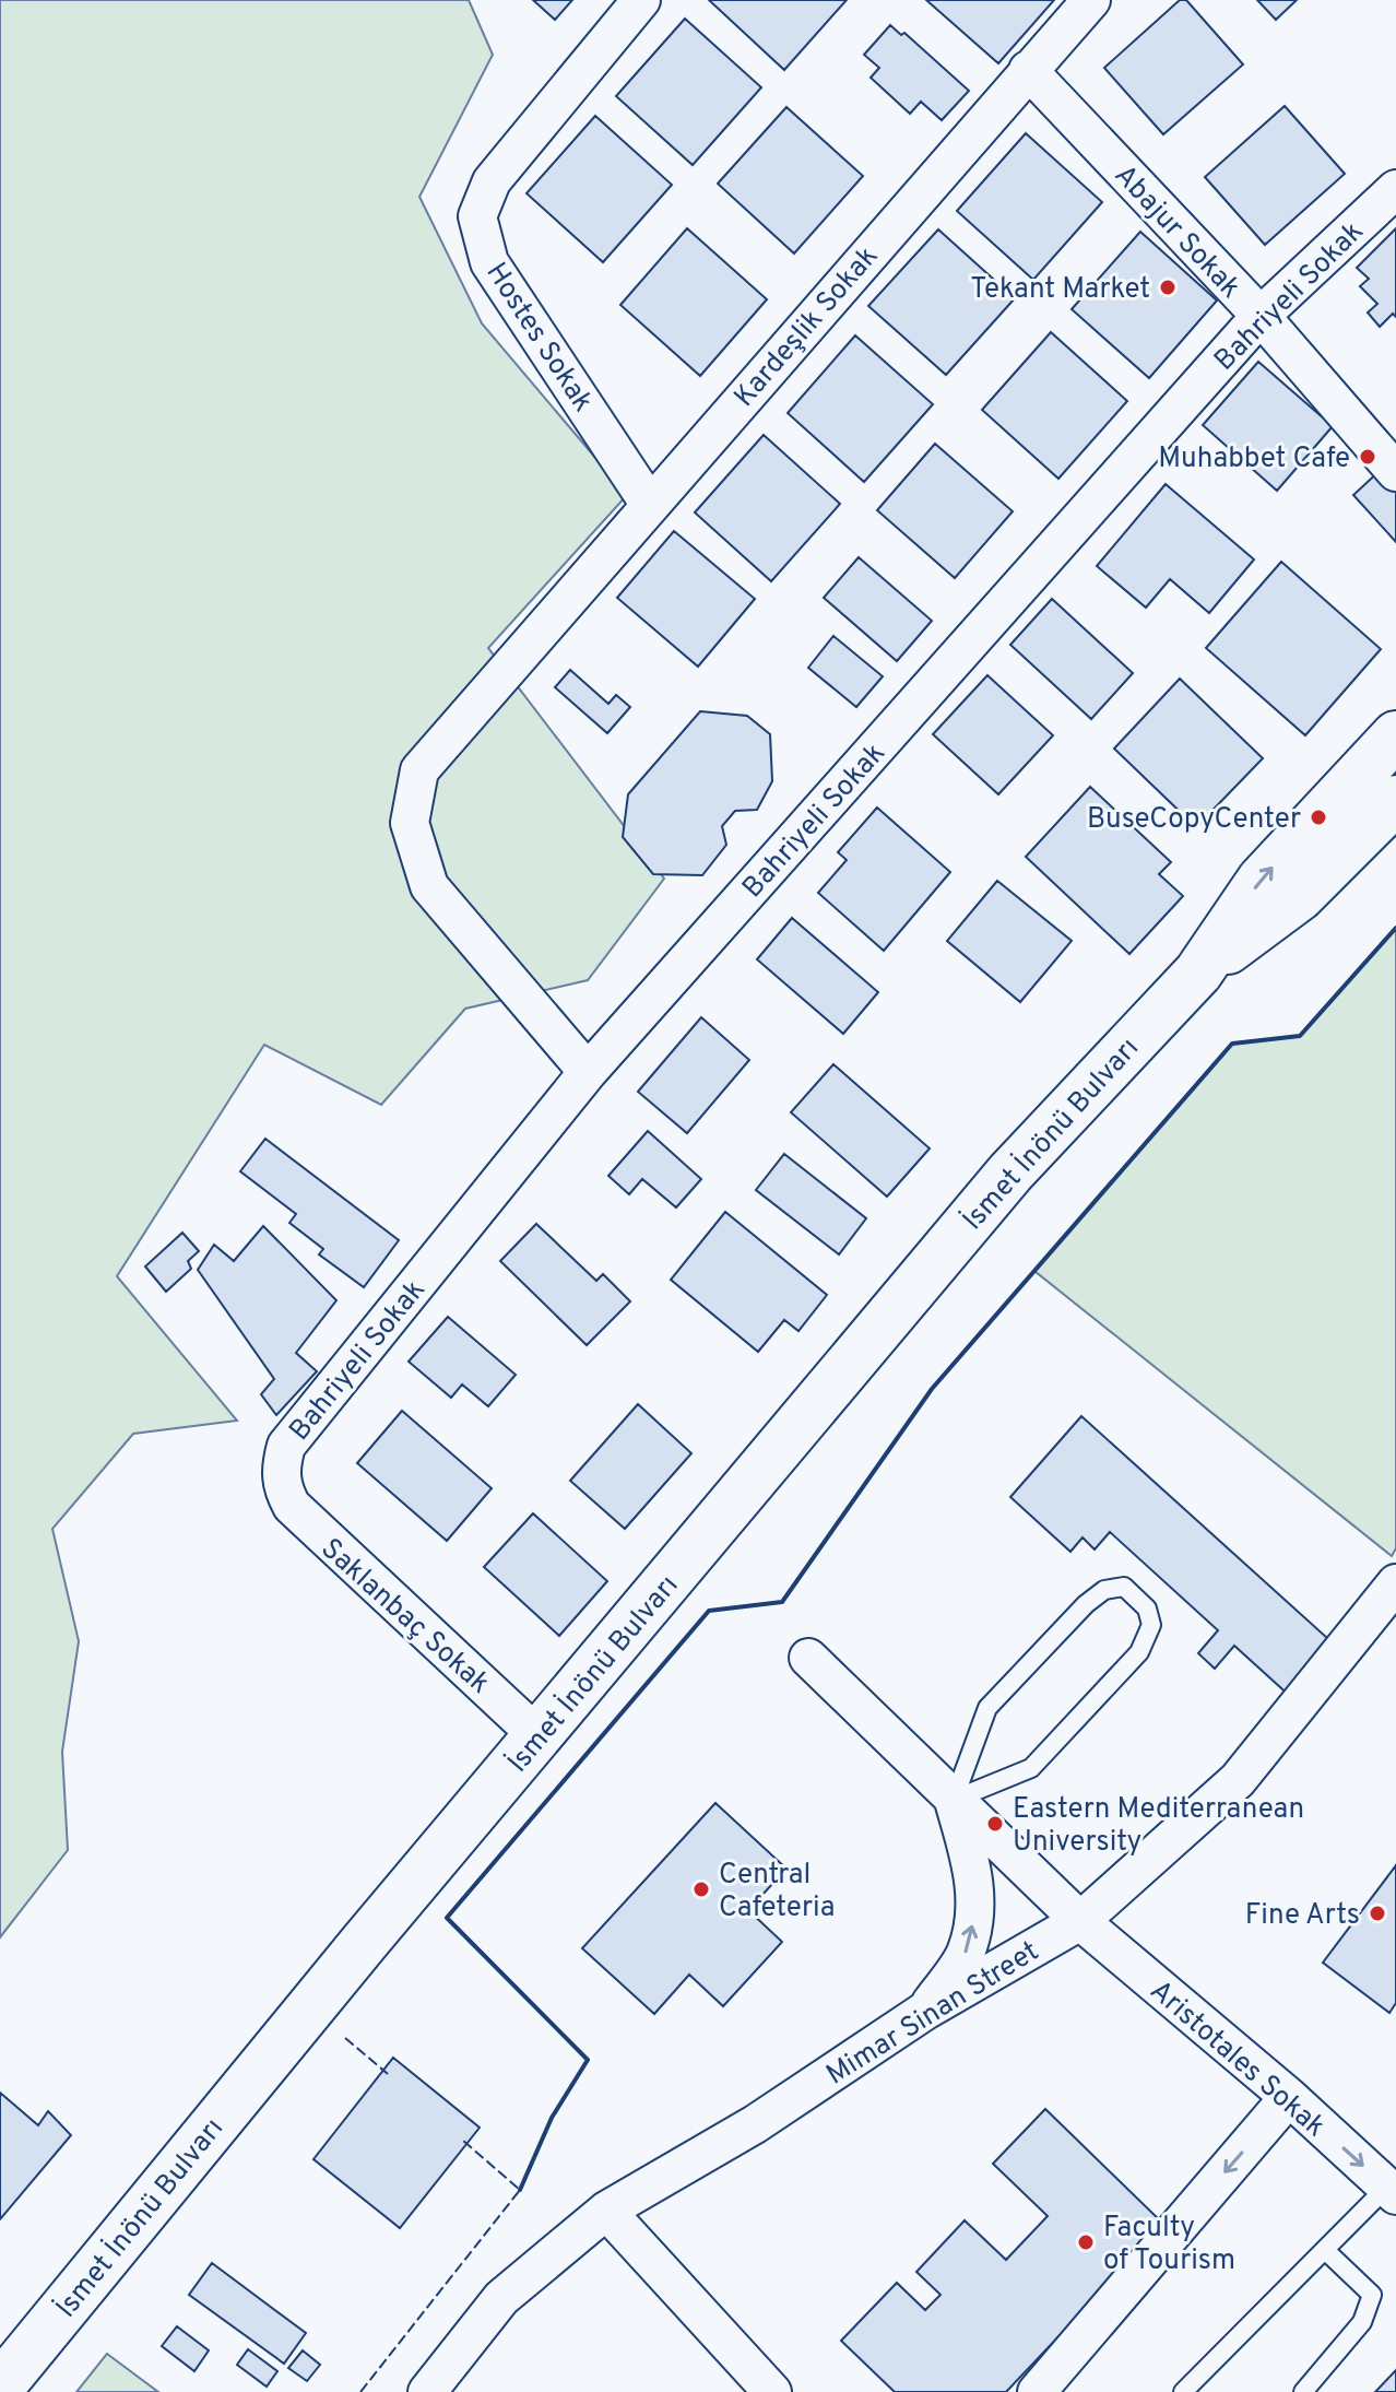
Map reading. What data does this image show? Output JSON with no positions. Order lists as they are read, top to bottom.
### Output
{
  "streets": {
    "main road": ["İsmet İnönü Bulvarı"],
    "street": [
      "Abajur Sokak",
      "Bahriyeli Sokak",
      "Kardeşlik Sokak",
      "Hostes Sokak",
      "Saklanbaç Sokak",
      "Mimar Sinan Street",
      "Aristotales Sokak"
    ]
  },
  "crossings": [
    ["Abajur Sokak", "Bahriyeli Sokak"],
    ["Abajur Sokak", "Kardeşlik Sokak"],
    ["Bahriyeli Sokak", "Kardeşlik Sokak"],
    ["Bahriyeli Sokak", "Saklanbaç Sokak"],
    ["Kardeşlik Sokak", "Hostes Sokak"],
    ["İsmet İnönü Bulvarı", "Saklanbaç Sokak"],
    ["Mimar Sinan Street", "Aristotales Sokak"]
  ],
  "places": [
    "Tekant Market",
    "Muhabbet Cafe",
    "BuseCopyCenter",
    "Eastern Mediterranean University",
    "Central Cafeteria",
    "Fine Arts",
    "Faculty of Tourism"
  ]
}
